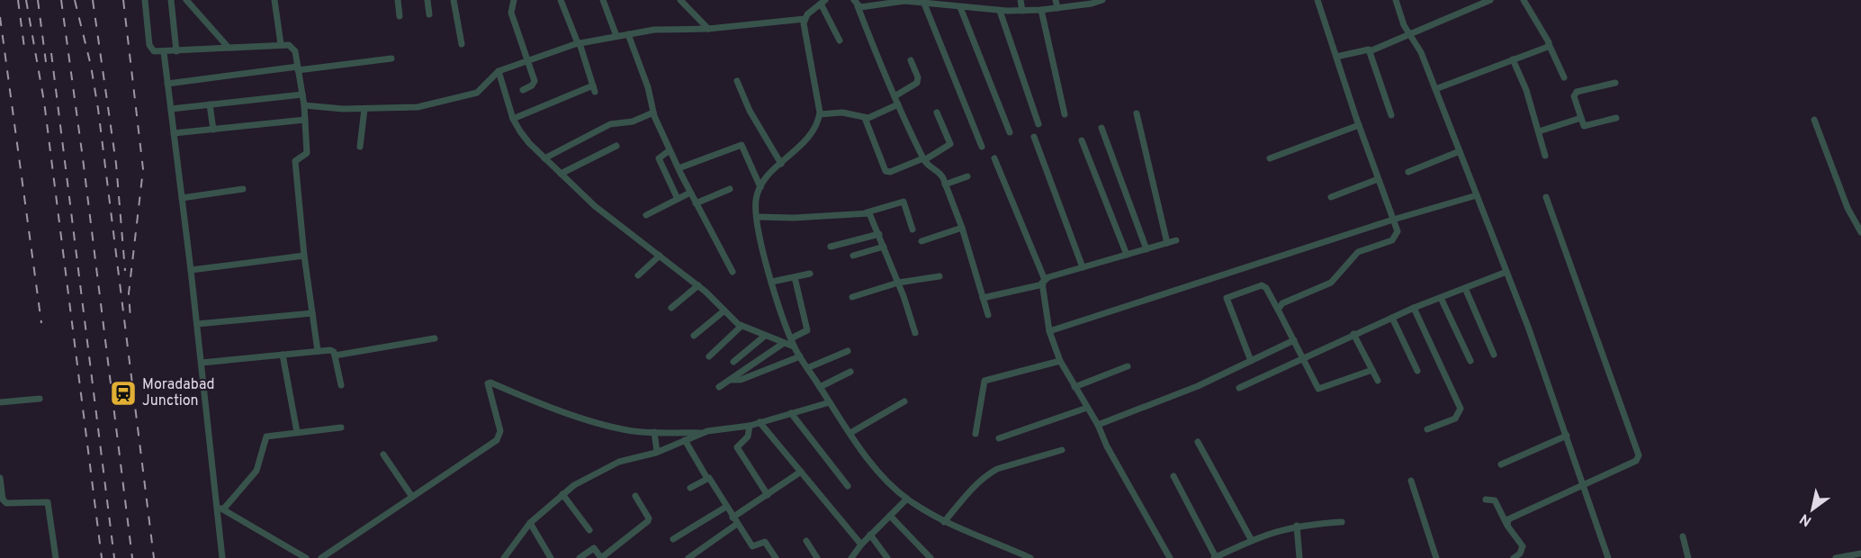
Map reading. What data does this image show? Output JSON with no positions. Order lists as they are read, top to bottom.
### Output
{
  "places": {
    "station": ["Moradabad Junction"]
  },
  "north": "bottom left"
}
